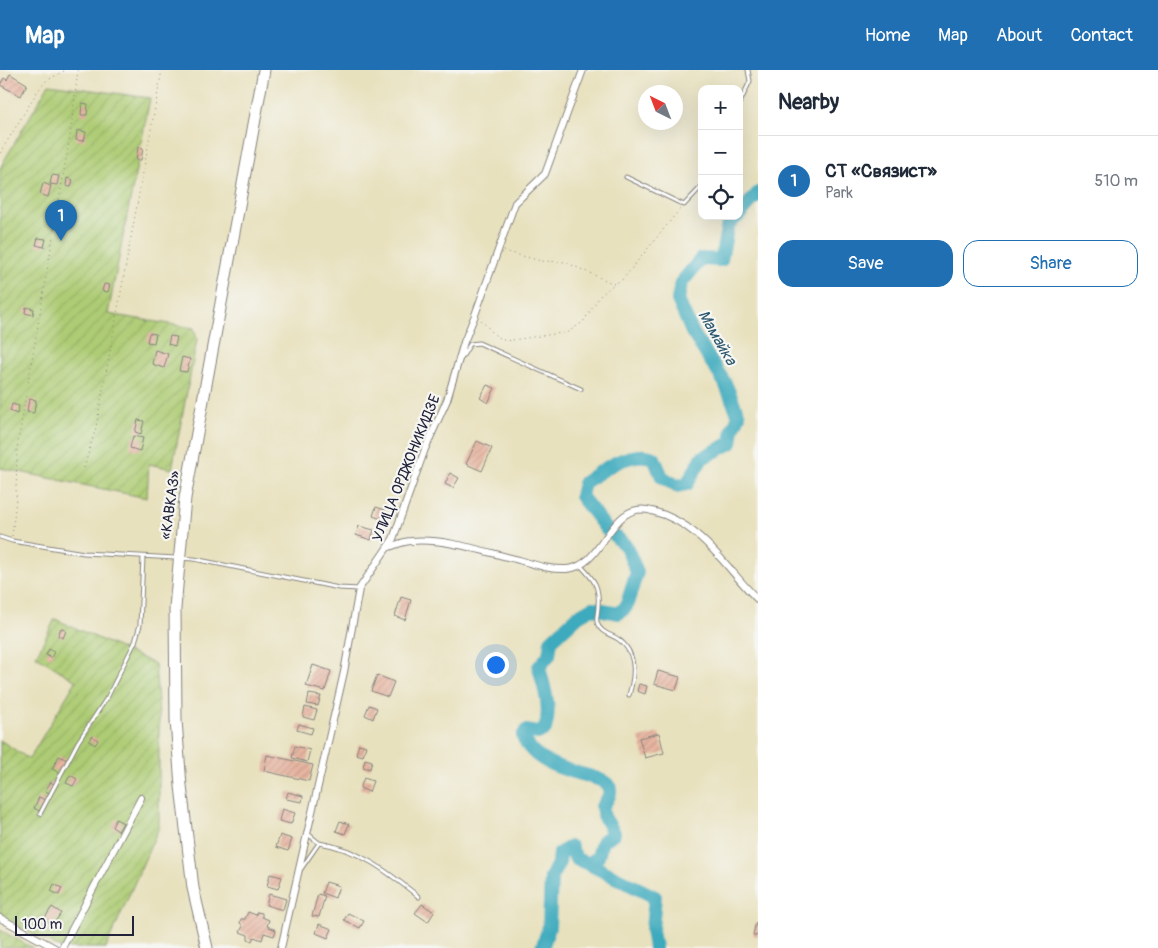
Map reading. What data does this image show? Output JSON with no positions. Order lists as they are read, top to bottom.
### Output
{
  "streets": {
    "highway": ["«КАВКАЗ»"],
    "street": ["УЛИЦА ОРДЖОНИКИДЗЕ"]
  },
  "water": ["Мамайка"],
  "scale_bar": "100 m",
  "north": "top left",
  "page": {
    "header": "Map",
    "nav": [
      "Home",
      "Map",
      "About",
      "Contact"
    ],
    "heading": "Nearby",
    "map_buttons": ["+", "−"],
    "list": [
      {
        "mark": "1",
        "name": "СТ «Связист»",
        "note": "Park",
        "value": "510 m"
      }
    ],
    "pins": "1",
    "buttons": ["Save", "Share"],
    "scale": "100 m"
  }
}
